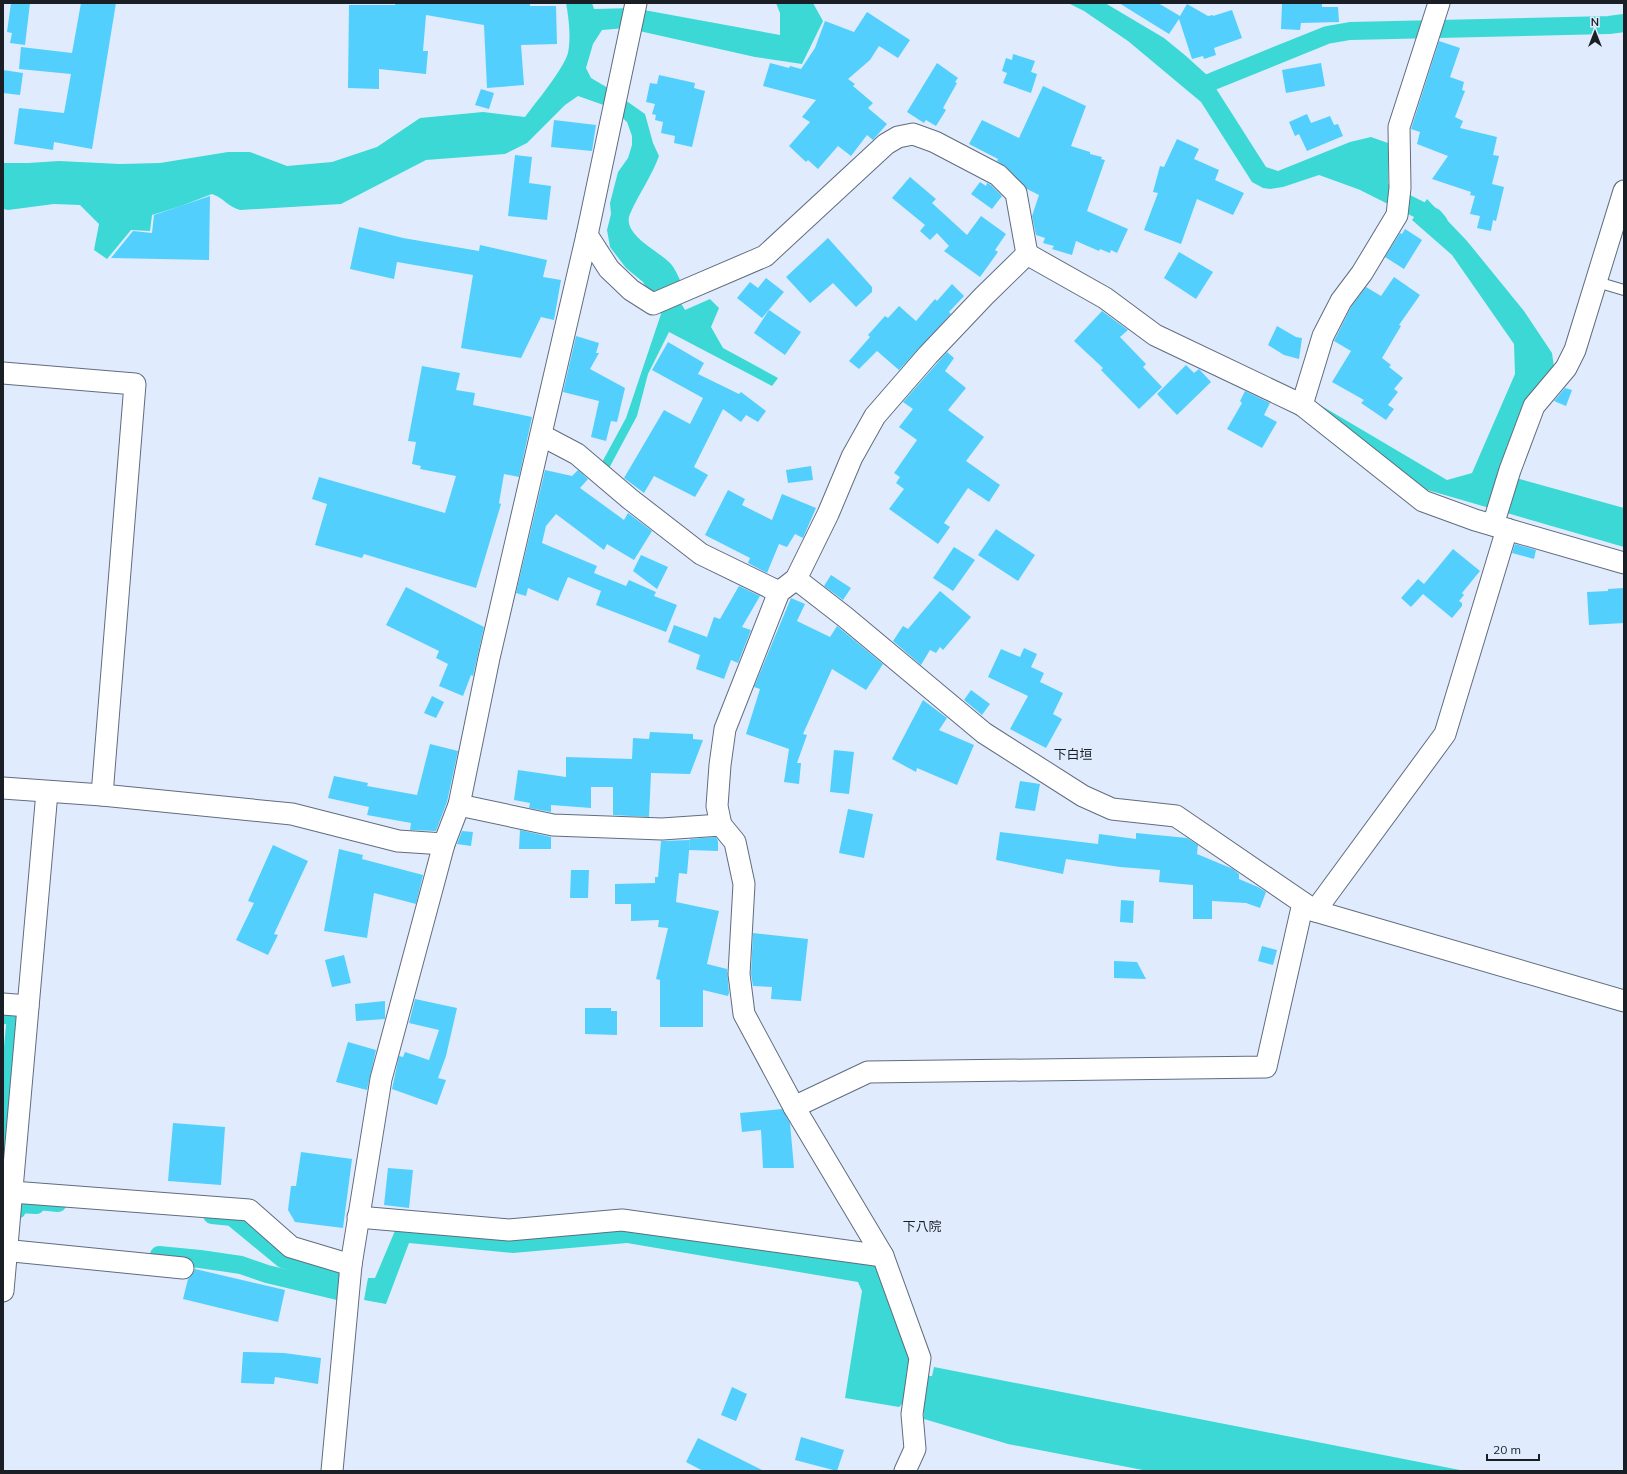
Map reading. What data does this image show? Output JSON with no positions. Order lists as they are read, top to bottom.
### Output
{
  "districts": ["下白垣", "下八院"],
  "scale_bar": "20 m",
  "north": "top"
}
